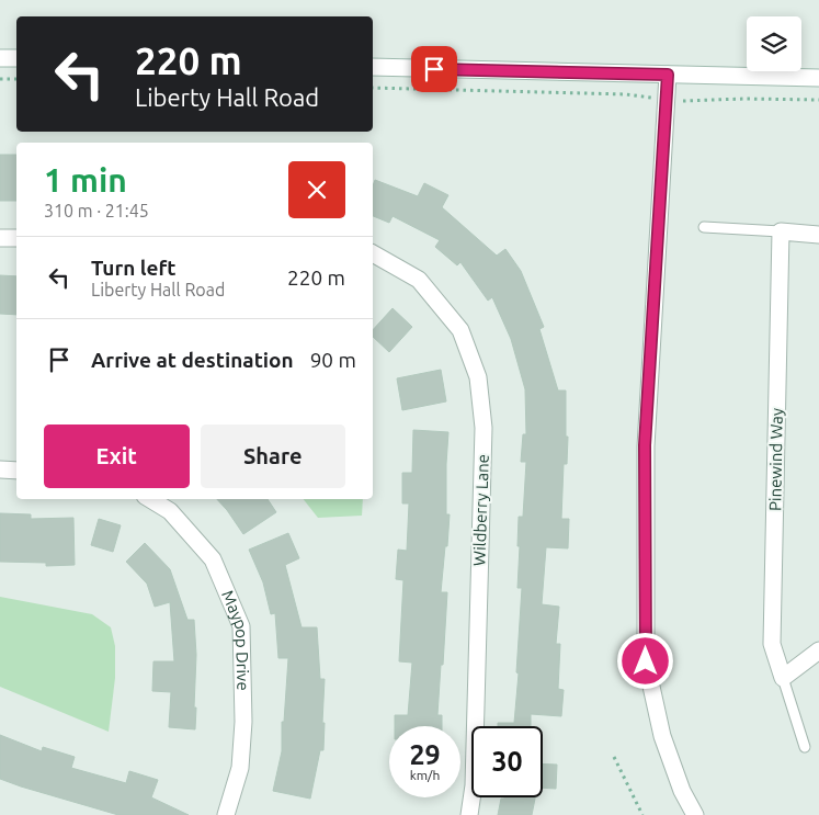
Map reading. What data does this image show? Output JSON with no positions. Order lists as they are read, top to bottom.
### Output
{
  "streets": {
    "street": ["Pinewind Way", "Wildberry Lane", "Maypop Drive"]
  },
  "page": {
    "turn": ["220 m", "Liberty Hall Road"],
    "heading": ["1 min", "310 m · 21:45"],
    "list": [
      {
        "name": "Turn left",
        "note": "Liberty Hall Road",
        "value": "220 m"
      },
      {
        "name": "Arrive at destination",
        "value": "90 m"
      }
    ],
    "buttons": ["Exit", "Share"],
    "speed": "29 km/h",
    "limit": "30"
  }
}
